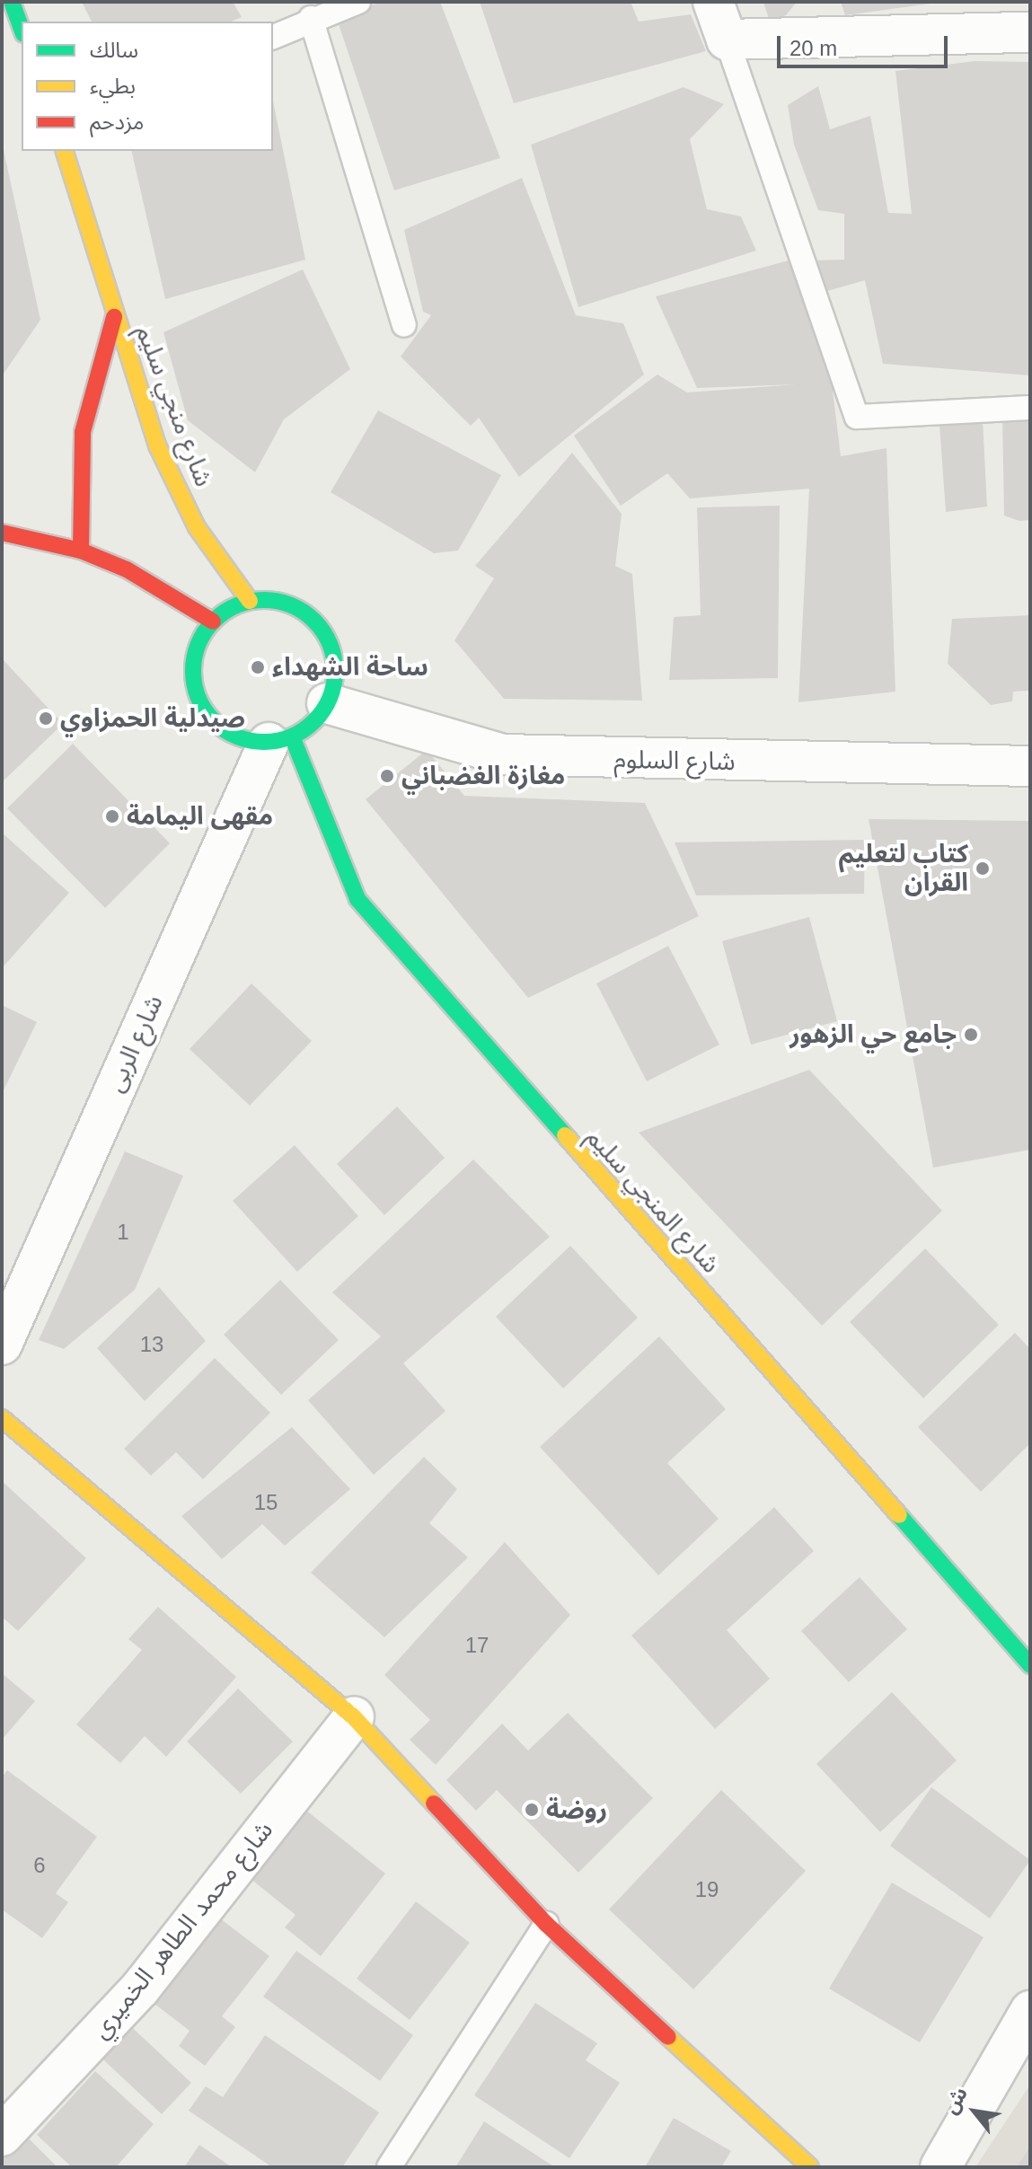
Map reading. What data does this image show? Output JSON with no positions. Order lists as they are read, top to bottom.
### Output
{
  "streets": {
    "street": [
      "شارع منجي سليم",
      "شارع السلوم",
      "شارع الربى",
      "شارع المنجي سليم",
      "شارع محمد الطاهر الخميري"
    ]
  },
  "crossings": [
    ["شارع منجي سليم", "شارع السلوم"],
    ["شارع منجي سليم", "شارع الربى"],
    ["شارع منجي سليم", "شارع المنجي سليم"],
    ["شارع السلوم", "شارع الربى"],
    ["شارع السلوم", "شارع المنجي سليم"],
    ["شارع الربى", "شارع المنجي سليم"]
  ],
  "places": [
    "ساحة الشهداء",
    "صيدلية الحمزاوي",
    "مغازة الغضباني",
    "مقهى اليمامة",
    "كتاب لتعليم القران",
    "جامع حي الزهور",
    "روضة"
  ],
  "house_numbers": [
    "1",
    "13",
    "15",
    "17",
    "6",
    "19"
  ],
  "legend": ["سالك", "بطيء", "مزدحم"],
  "scale_bar": "20 m",
  "north": "top left"
}
